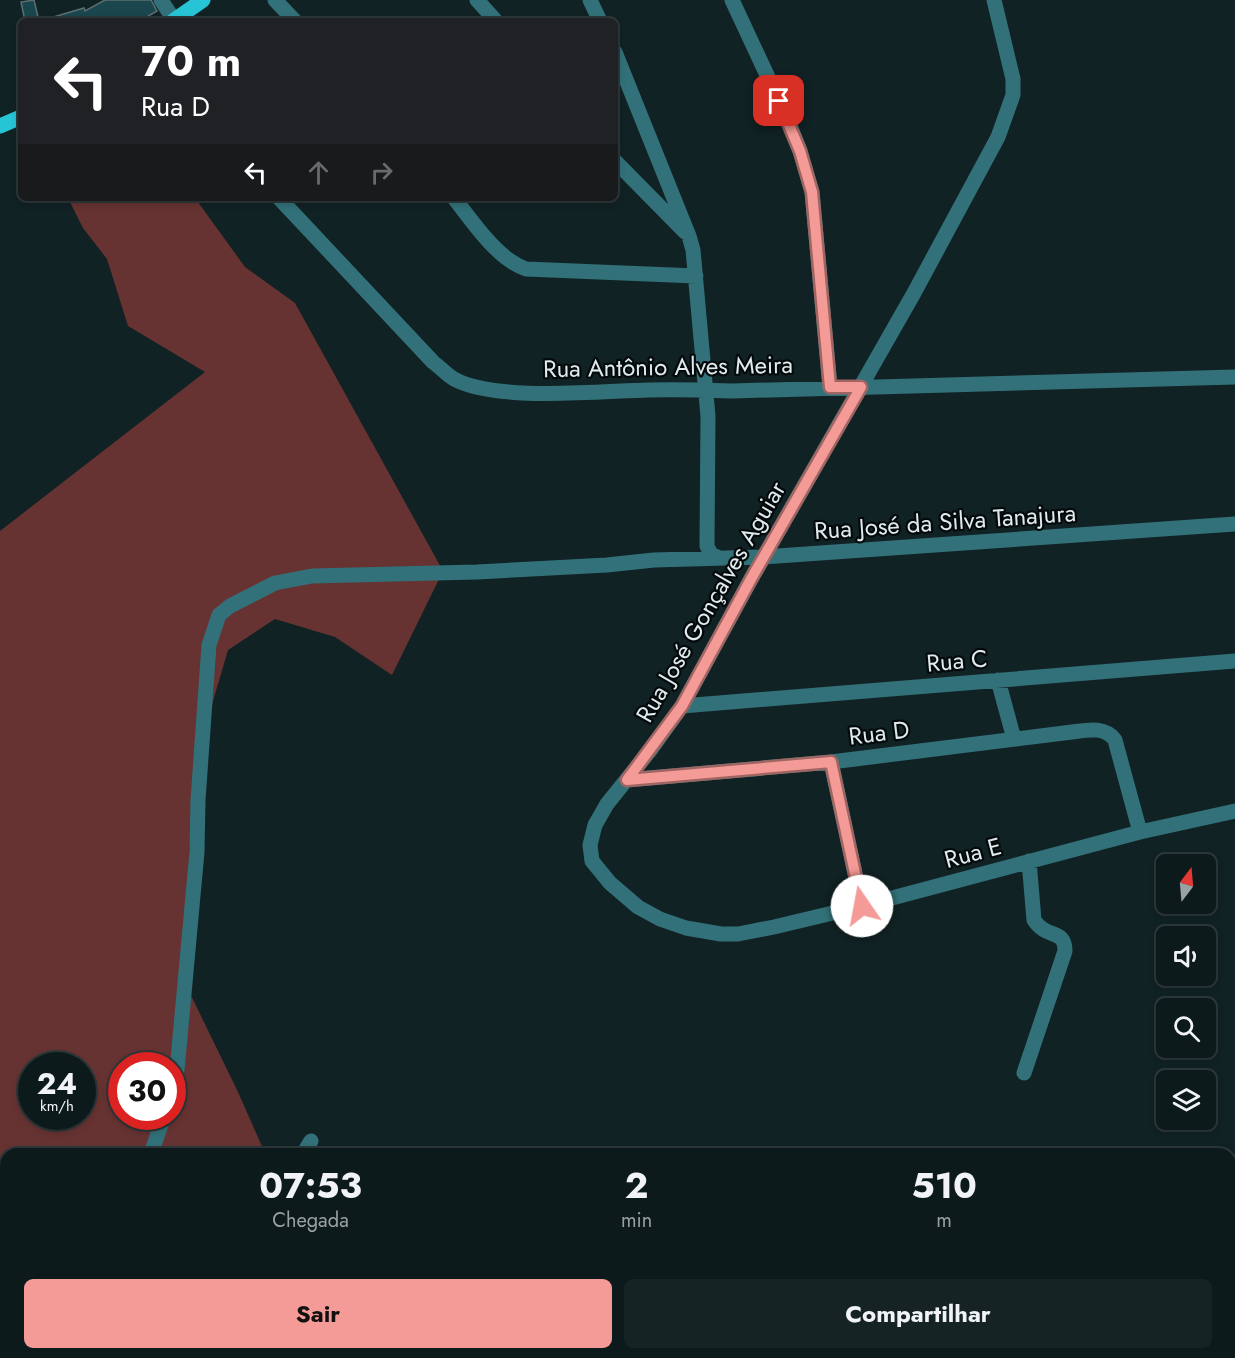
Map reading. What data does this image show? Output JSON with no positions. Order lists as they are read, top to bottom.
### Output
{
  "streets": {
    "street": [
      "Rua Antônio Alves Meira",
      "Rua José da Silva Tanajura",
      "Rua José Gonçalves Aguiar",
      "Rua C",
      "Rua D",
      "Rua E"
    ]
  },
  "crossings": [
    ["Rua Antônio Alves Meira", "Rua José Gonçalves Aguiar"],
    ["Rua José da Silva Tanajura", "Rua José Gonçalves Aguiar"],
    ["Rua José Gonçalves Aguiar", "Rua C"],
    ["Rua José Gonçalves Aguiar", "Rua D"],
    ["Rua José Gonçalves Aguiar", "Rua E"],
    ["Rua D", "Rua E"]
  ],
  "north": "top",
  "page": {
    "turn": ["70 m", "Rua D"],
    "speed": "24 km/h",
    "limit": "30",
    "eta": [
      "07:53",
      "Chegada",
      "2",
      "min",
      "510",
      "m"
    ],
    "buttons": ["Sair", "Compartilhar"]
  }
}
